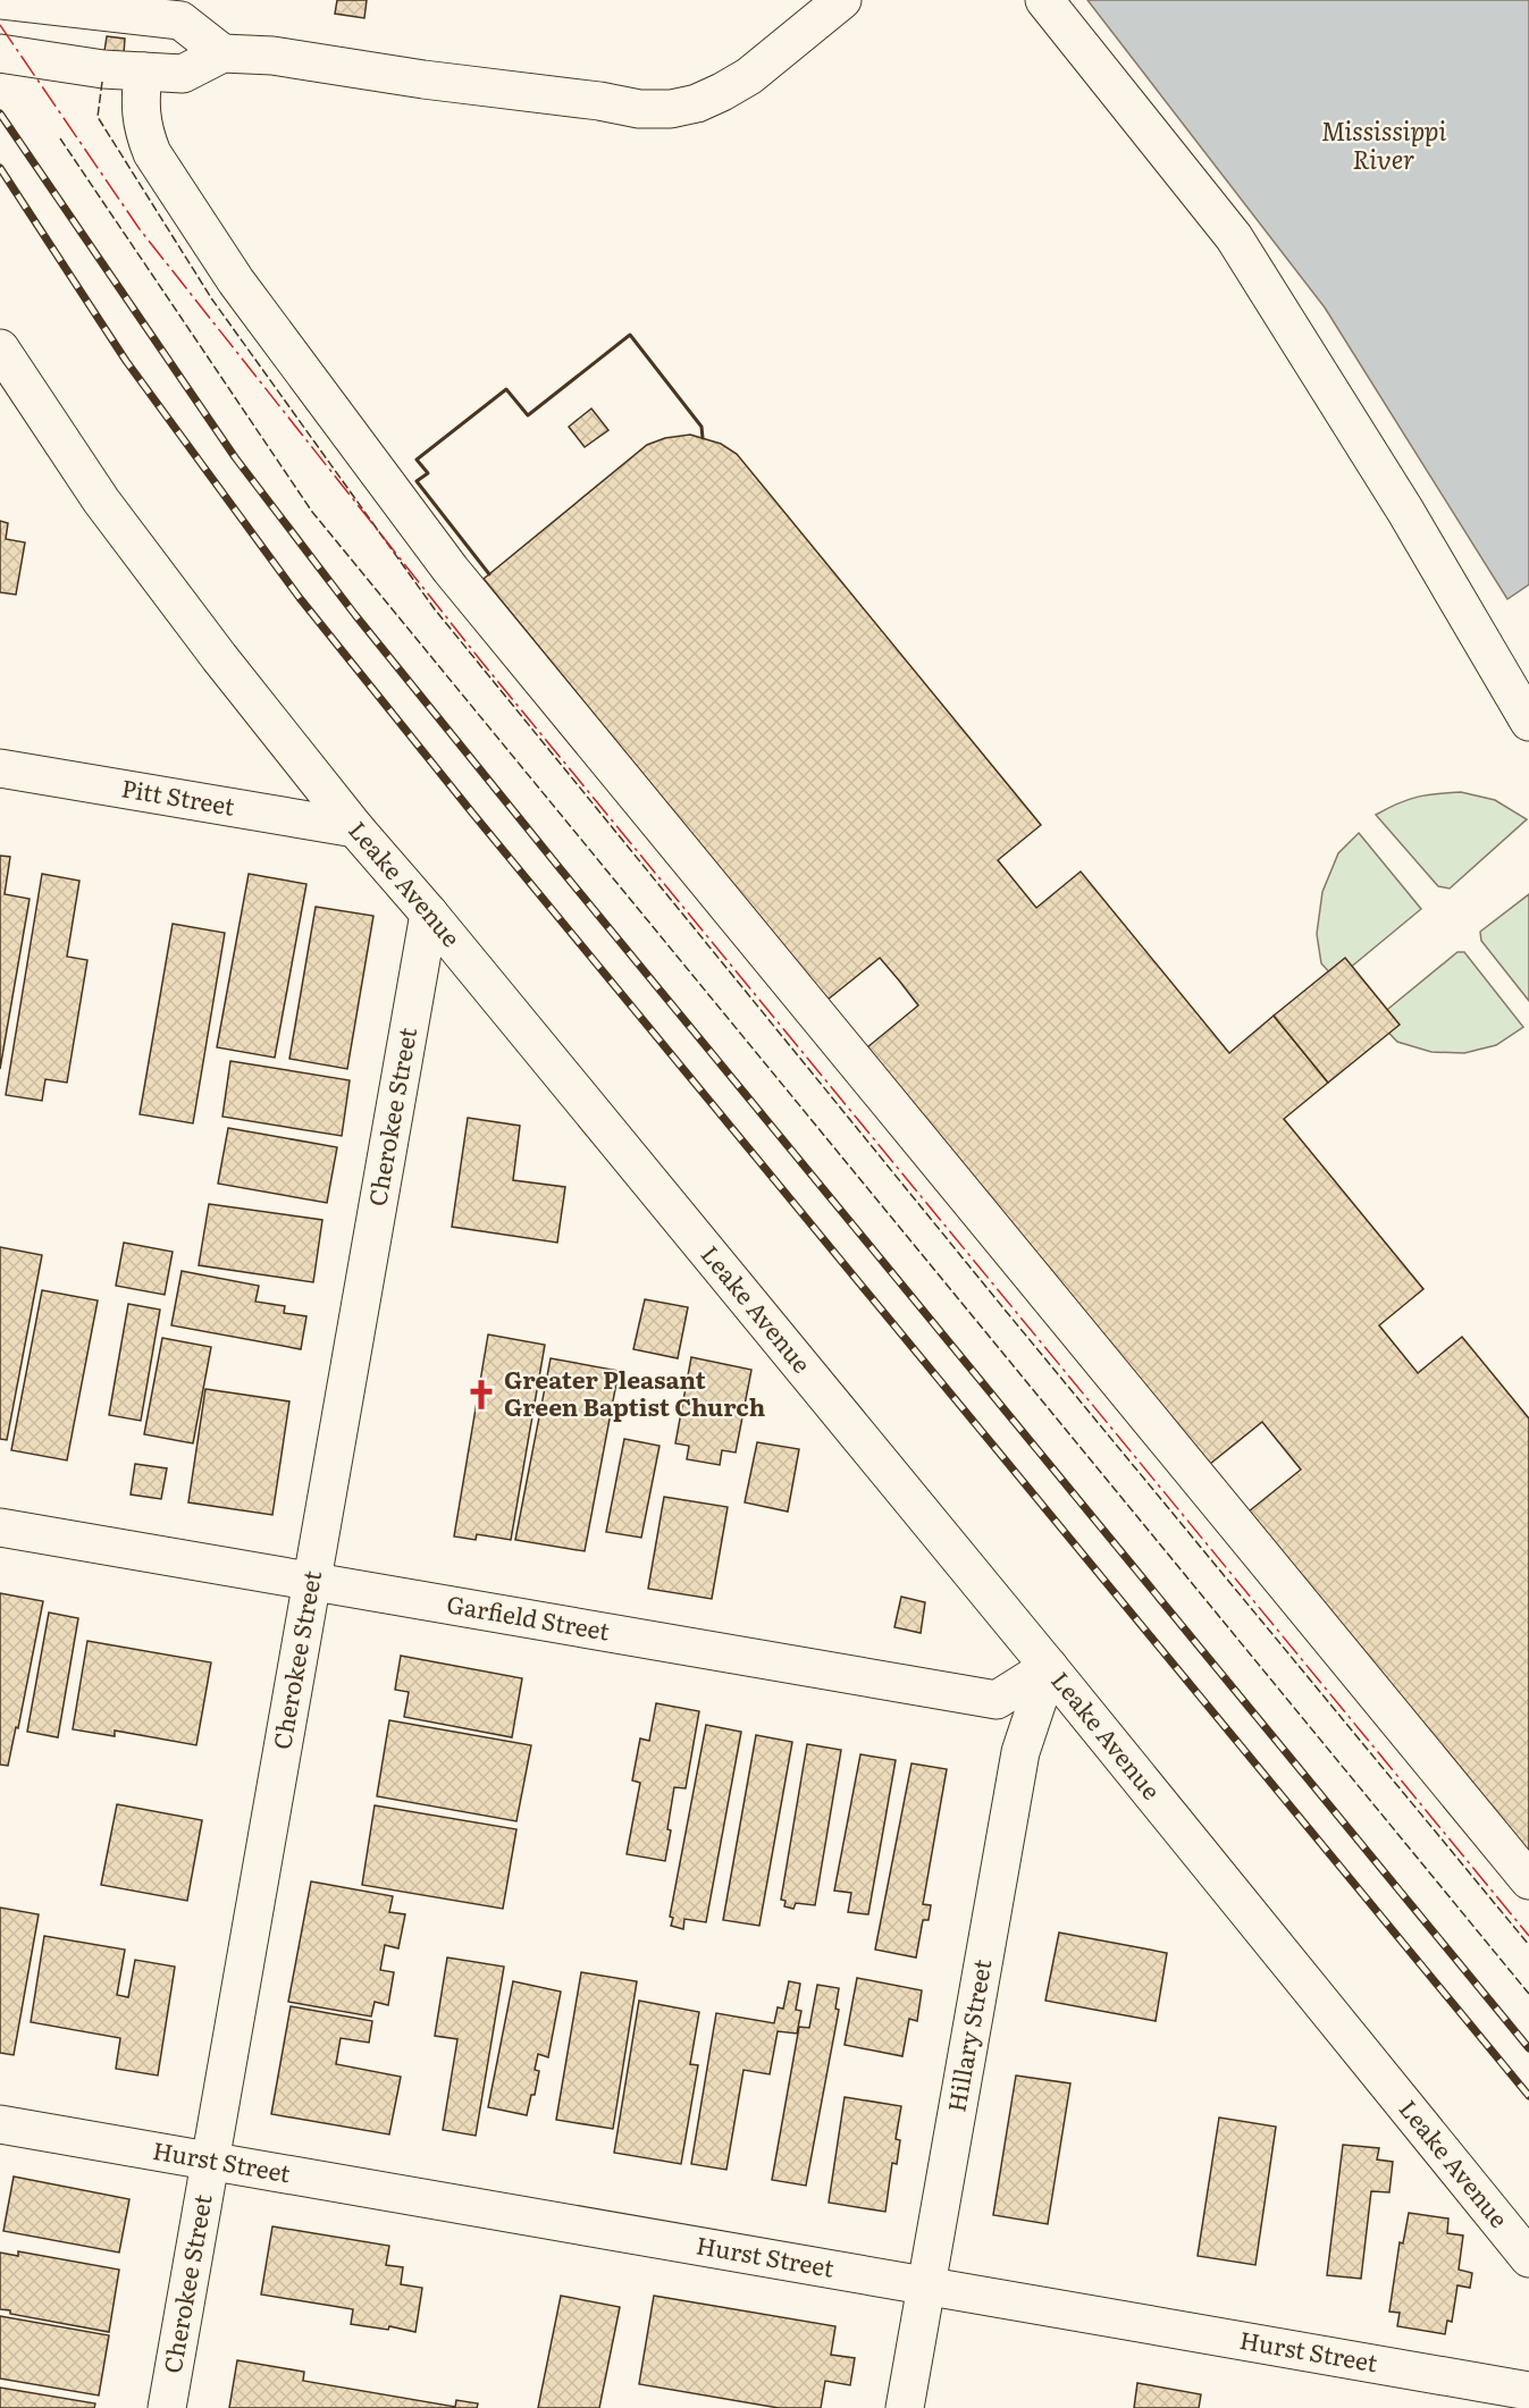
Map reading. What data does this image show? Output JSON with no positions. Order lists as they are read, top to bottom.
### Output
{
  "streets": {
    "street": [
      "Pitt Street",
      "Leake Avenue",
      "Cherokee Street",
      "Garfield Street",
      "Hillary Street",
      "Hurst Street"
    ]
  },
  "crossings": [
    ["Pitt Street", "Leake Avenue"],
    ["Leake Avenue", "Cherokee Street"],
    ["Leake Avenue", "Garfield Street"],
    ["Leake Avenue", "Hillary Street"],
    ["Cherokee Street", "Garfield Street"],
    ["Cherokee Street", "Hurst Street"],
    ["Garfield Street", "Hillary Street"],
    ["Hillary Street", "Hurst Street"]
  ],
  "water": ["Mississippi River"],
  "places": {
    "church": ["Greater Pleasant Green Baptist Church"]
  }
}
